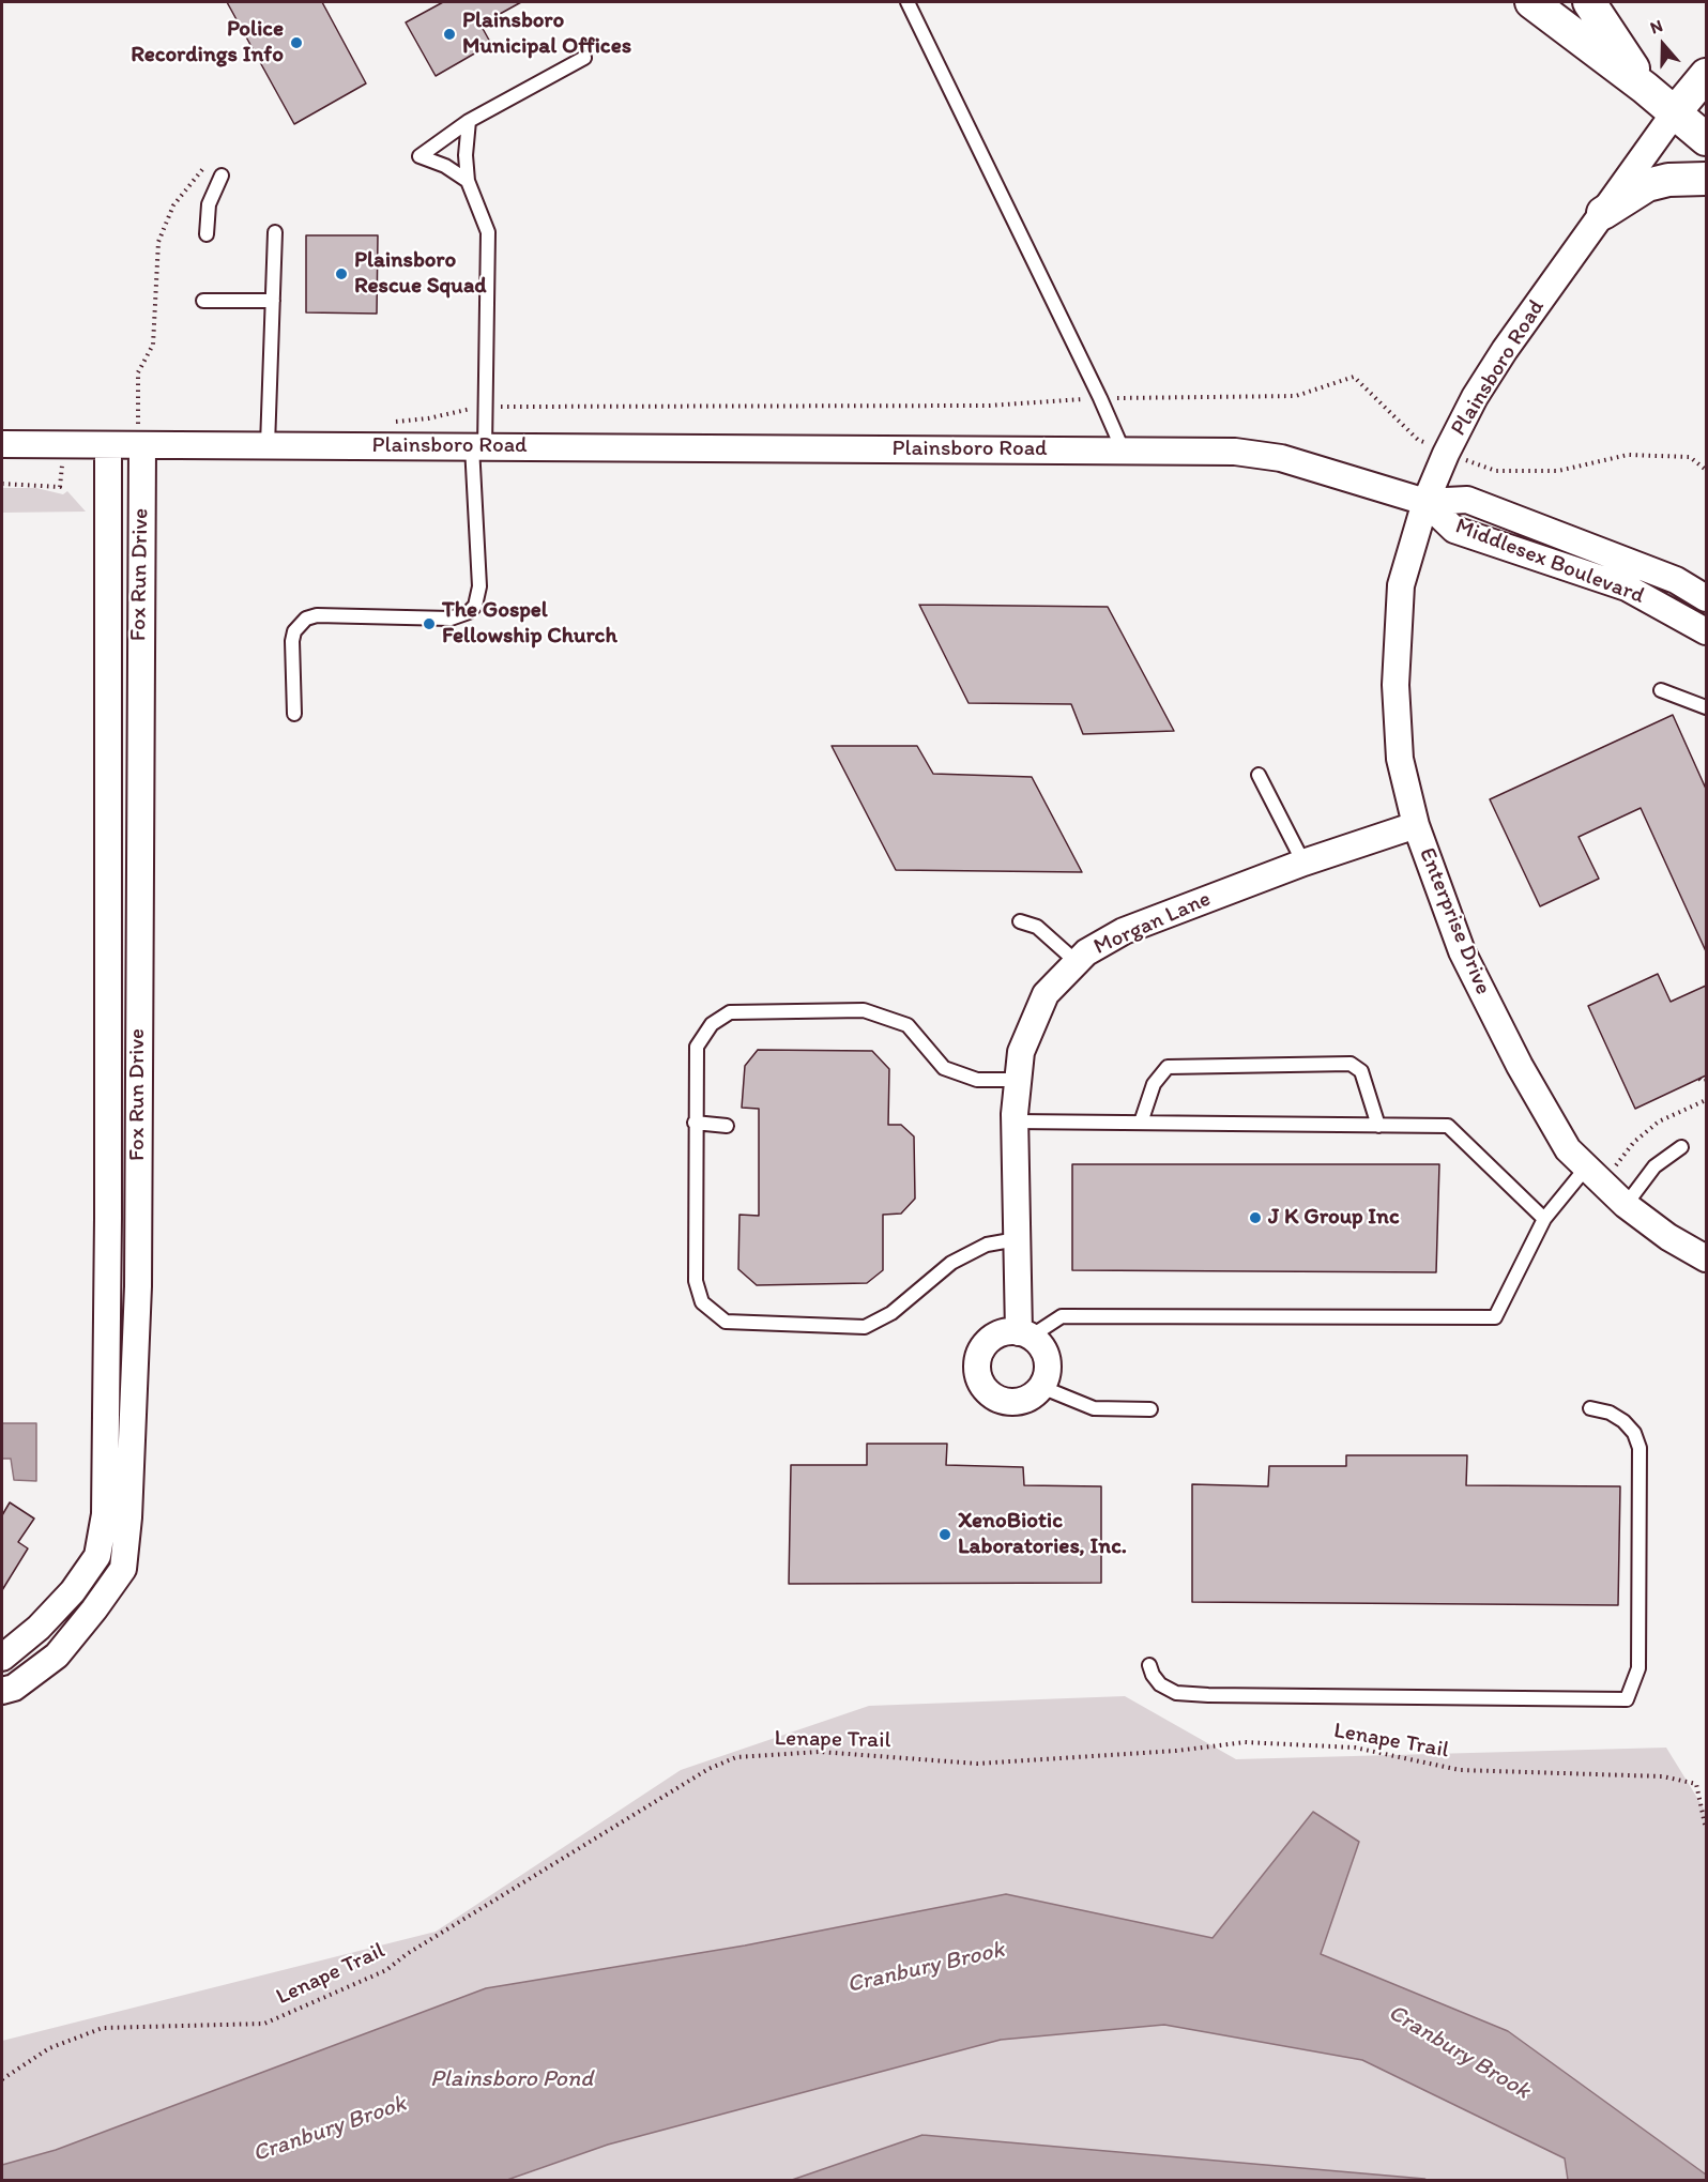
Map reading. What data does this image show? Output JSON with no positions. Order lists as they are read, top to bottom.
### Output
{
  "streets": {
    "street": [
      "Plainsboro Road",
      "Middlesex Boulevard",
      "Fox Run Drive",
      "Enterprise Drive",
      "Morgan Lane"
    ],
    "path": ["Lenape Trail"]
  },
  "crossings": [
    ["Plainsboro Road", "Middlesex Boulevard"],
    ["Plainsboro Road", "Fox Run Drive"],
    ["Plainsboro Road", "Enterprise Drive"],
    ["Middlesex Boulevard", "Enterprise Drive"],
    ["Enterprise Drive", "Morgan Lane"]
  ],
  "water": ["Cranbury Brook", "Plainsboro Pond"],
  "places": [
    "Plainsboro Municipal Offices",
    "Police Recordings Info",
    "Plainsboro Rescue Squad",
    "The Gospel Fellowship Church",
    "J K Group Inc",
    "XenoBiotic Laboratories, Inc."
  ],
  "north": "top"
}
